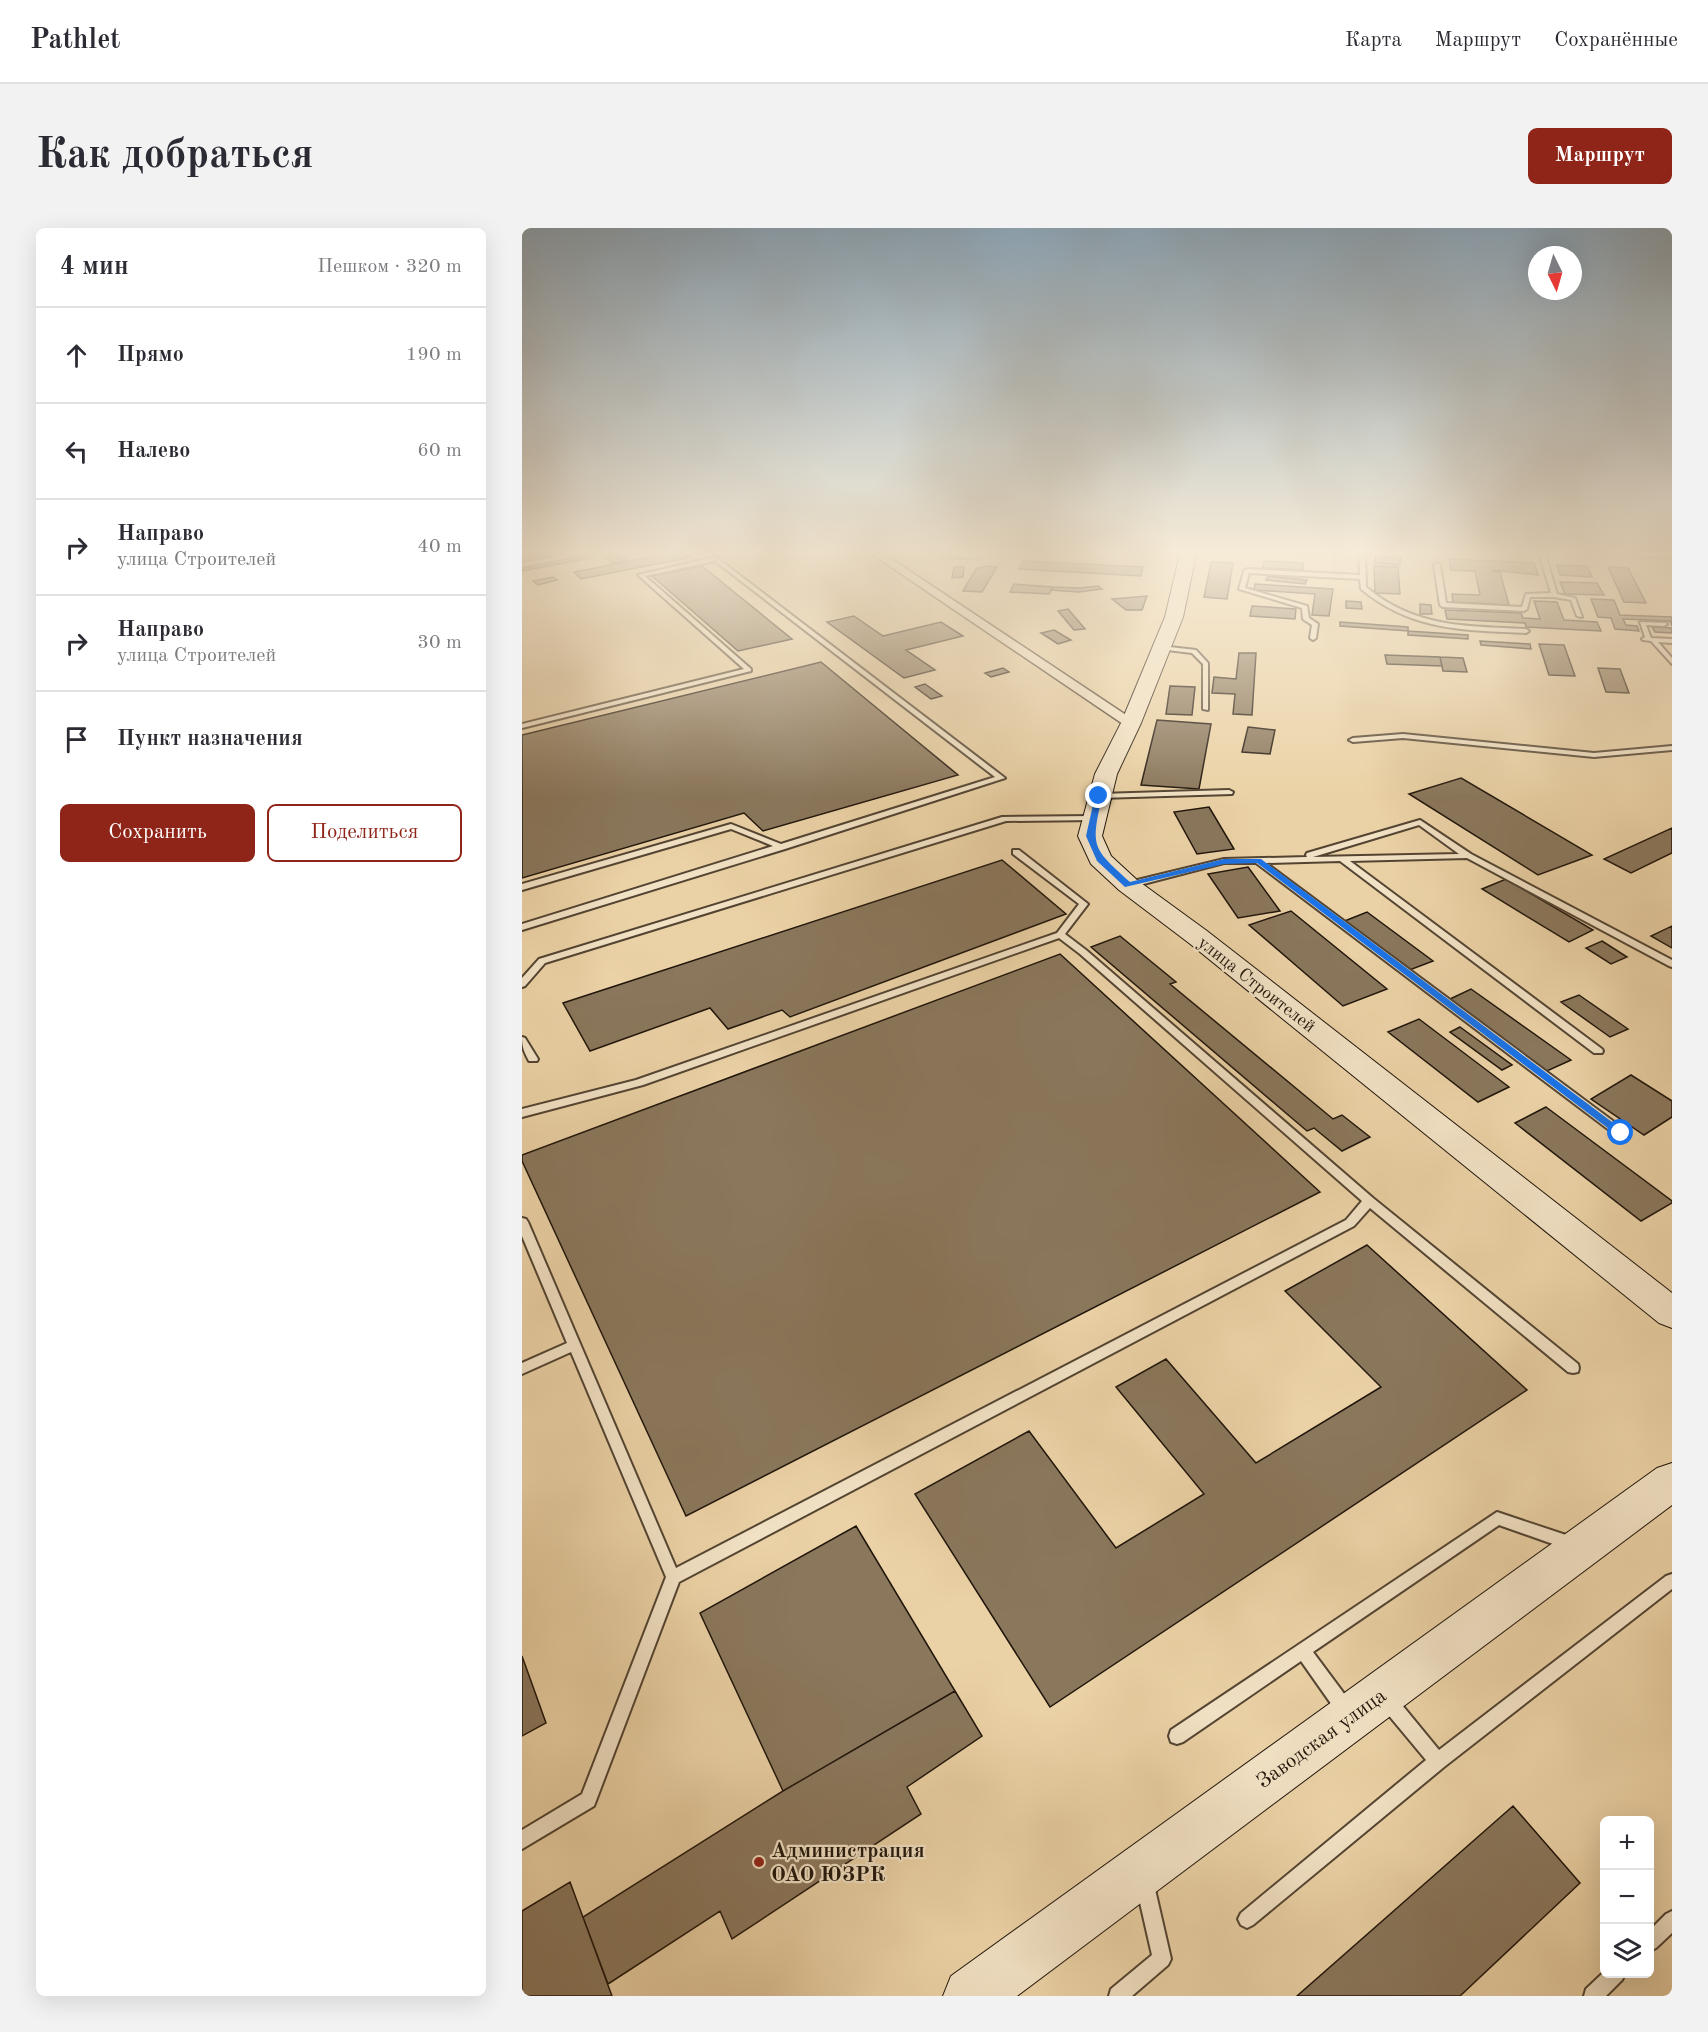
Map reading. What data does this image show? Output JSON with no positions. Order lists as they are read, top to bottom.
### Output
{
  "streets": {
    "street": ["улица Строителей", "Заводская улица"]
  },
  "places": ["Администрация ОАО ЮЗРК"],
  "north": "bottom",
  "page": {
    "header": "Pathlet",
    "nav": ["Карта", "Маршрут", "Сохранённые"],
    "buttons": [
      "Маршрут",
      ["Сохранить", "Поделиться"]
    ],
    "title": "Как добраться",
    "heading": ["4 мин", "Пешком · 320 m"],
    "list": [
      ["Прямо", "190 m"],
      ["Налево", "60 m"],
      ["Направо", "улица Строителей", "40 m"],
      ["Направо", "улица Строителей", "30 m"],
      "Пункт назначения"
    ],
    "map_buttons": ["+", "−"]
  }
}
